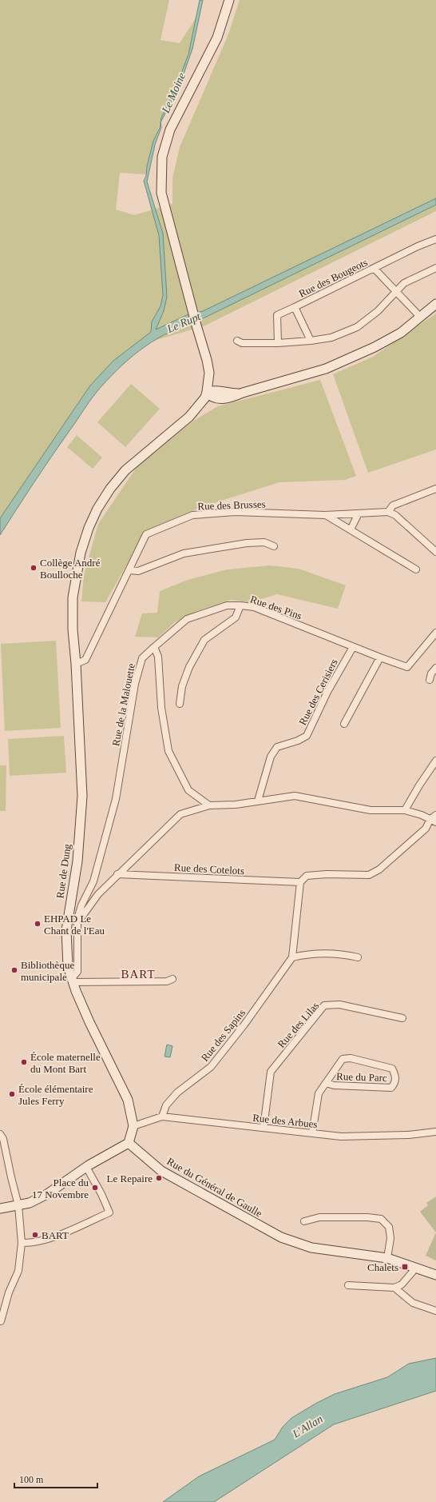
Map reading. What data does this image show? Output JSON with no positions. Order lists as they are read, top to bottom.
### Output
{
  "streets": {
    "main road": ["Rue de Dung", "Rue du Général de Gaulle"],
    "street": [
      "Rue des Bougeots",
      "Rue des Brusses",
      "Rue des Pins",
      "Rue des Cerisiers",
      "Rue de la Malouette",
      "Rue des Cotelots",
      "Rue des Lilas",
      "Rue des Sapins",
      "Rue du Parc",
      "Rue des Arbues"
    ]
  },
  "crossings": [
    ["Rue des Brusses", "Rue de Dung"],
    ["Rue des Pins", "Rue des Cerisiers"],
    ["Rue des Pins", "Rue de la Malouette"],
    ["Rue de la Malouette", "Rue de Dung"],
    ["Rue des Cotelots", "Rue des Sapins"],
    ["Rue de Dung", "Rue des Arbues"],
    ["Rue de Dung", "Rue du Général de Gaulle"],
    ["Rue des Lilas", "Rue des Arbues"],
    ["Rue des Sapins", "Rue des Arbues"],
    ["Rue du Parc", "Rue des Arbues"]
  ],
  "districts": ["BART"],
  "water": ["Le Moine", "Le Rupt", "L'Allan"],
  "places": {
    "other": [
      "Collège André Boulloche",
      "EHPAD Le Chant de l'Eau",
      "Bibliothèque municipale",
      "École maternelle du Mont Bart",
      "École élémentaire Jules Ferry",
      "Le Repaire",
      "Place du 17 Novembre",
      "BART"
    ],
    "transit": ["Chalets"]
  },
  "scale_bar": "100 m"
}
